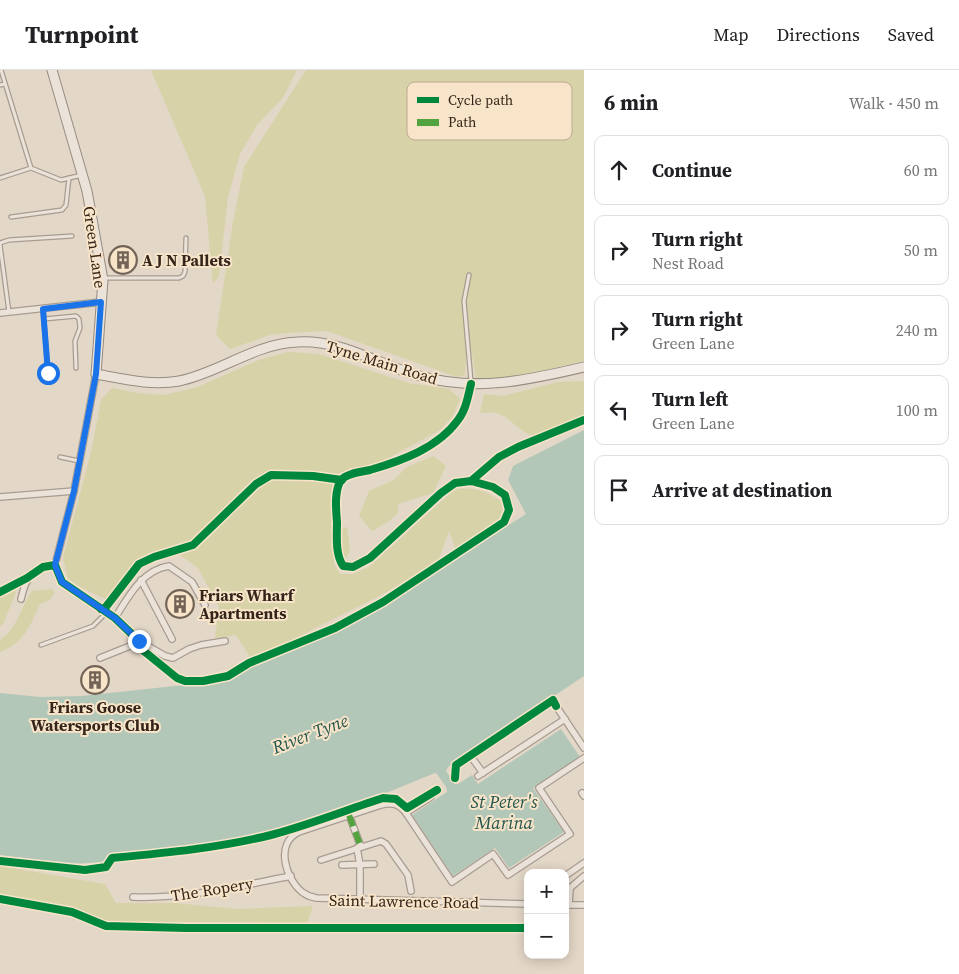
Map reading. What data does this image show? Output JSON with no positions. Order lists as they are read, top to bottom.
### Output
{
  "streets": {
    "street": [
      "Green Lane",
      "Tyne Main Road",
      "The Ropery",
      "Saint Lawrence Road"
    ]
  },
  "crossings": [
    ["Green Lane", "Tyne Main Road"],
    ["The Ropery", "Saint Lawrence Road"]
  ],
  "water": ["River Tyne", "St Peter's Marina"],
  "places": {
    "building": ["A J N Pallets", "Friars Wharf Apartments", "Friars Goose Watersports Club"]
  },
  "legend": ["Cycle path", "Path"],
  "page": {
    "header": "Turnpoint",
    "nav": ["Map", "Directions", "Saved"],
    "heading": ["6 min", "Walk · 450 m"],
    "list": [
      ["Continue", "60 m"],
      ["Turn right", "Nest Road", "50 m"],
      ["Turn right", "Green Lane", "240 m"],
      ["Turn left", "Green Lane", "100 m"],
      "Arrive at destination"
    ],
    "map_buttons": ["+", "−"]
  }
}
